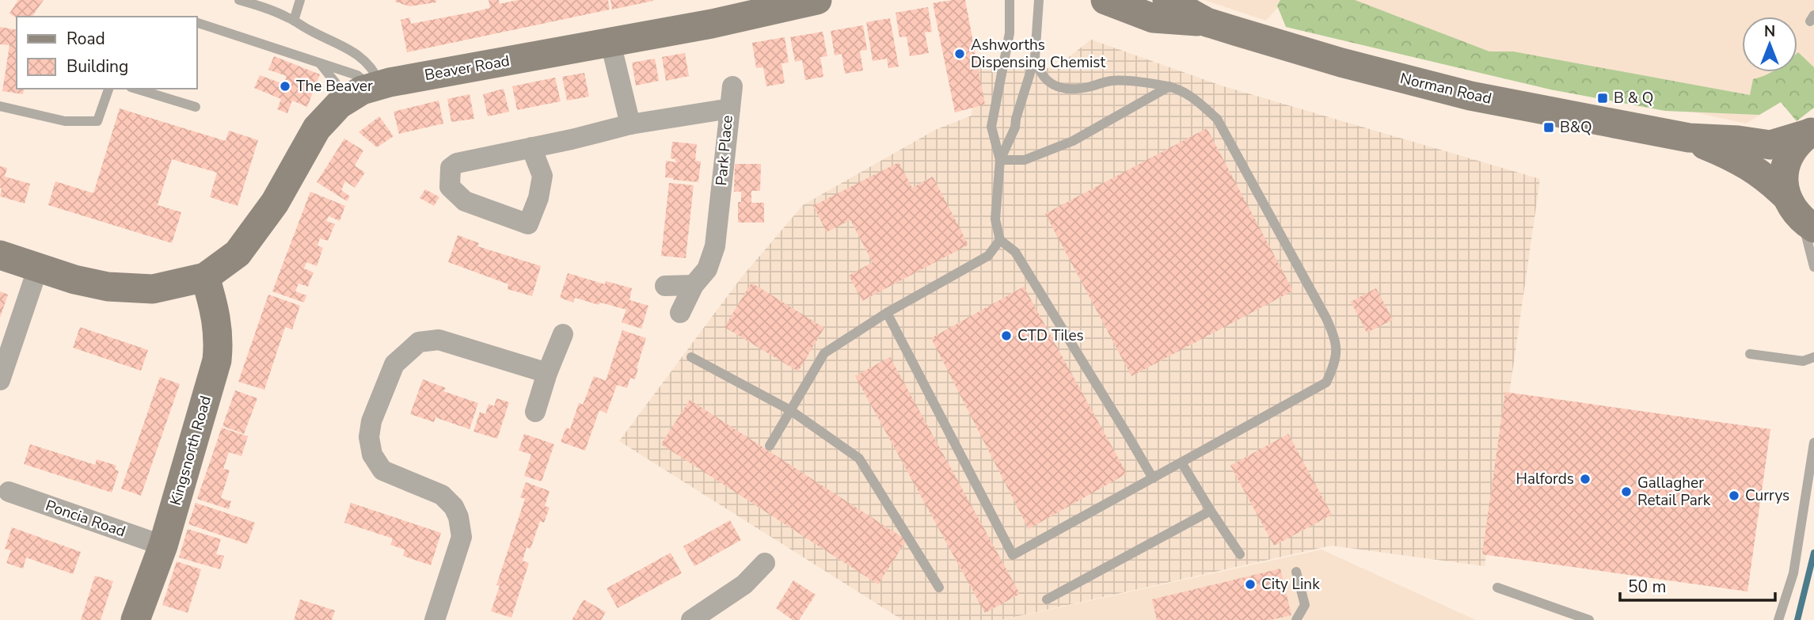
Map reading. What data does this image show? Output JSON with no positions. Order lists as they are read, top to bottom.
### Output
{
  "streets": {
    "main road": ["Beaver Road", "Norman Road", "Kingsnorth Road"],
    "street": ["Park Place", "Poncia Road"]
  },
  "crossings": [
    ["Beaver Road", "Kingsnorth Road"],
    ["Kingsnorth Road", "Poncia Road"]
  ],
  "places": {
    "other": [
      "Ashworths Dispensing Chemist",
      "The Beaver",
      "CTD Tiles",
      "Halfords",
      "Gallagher Retail Park",
      "Currys",
      "City Link"
    ],
    "transit": ["B & Q", "B&Q"]
  },
  "legend": ["Road", "Building"],
  "scale_bar": "50 m",
  "north": "top"
}
